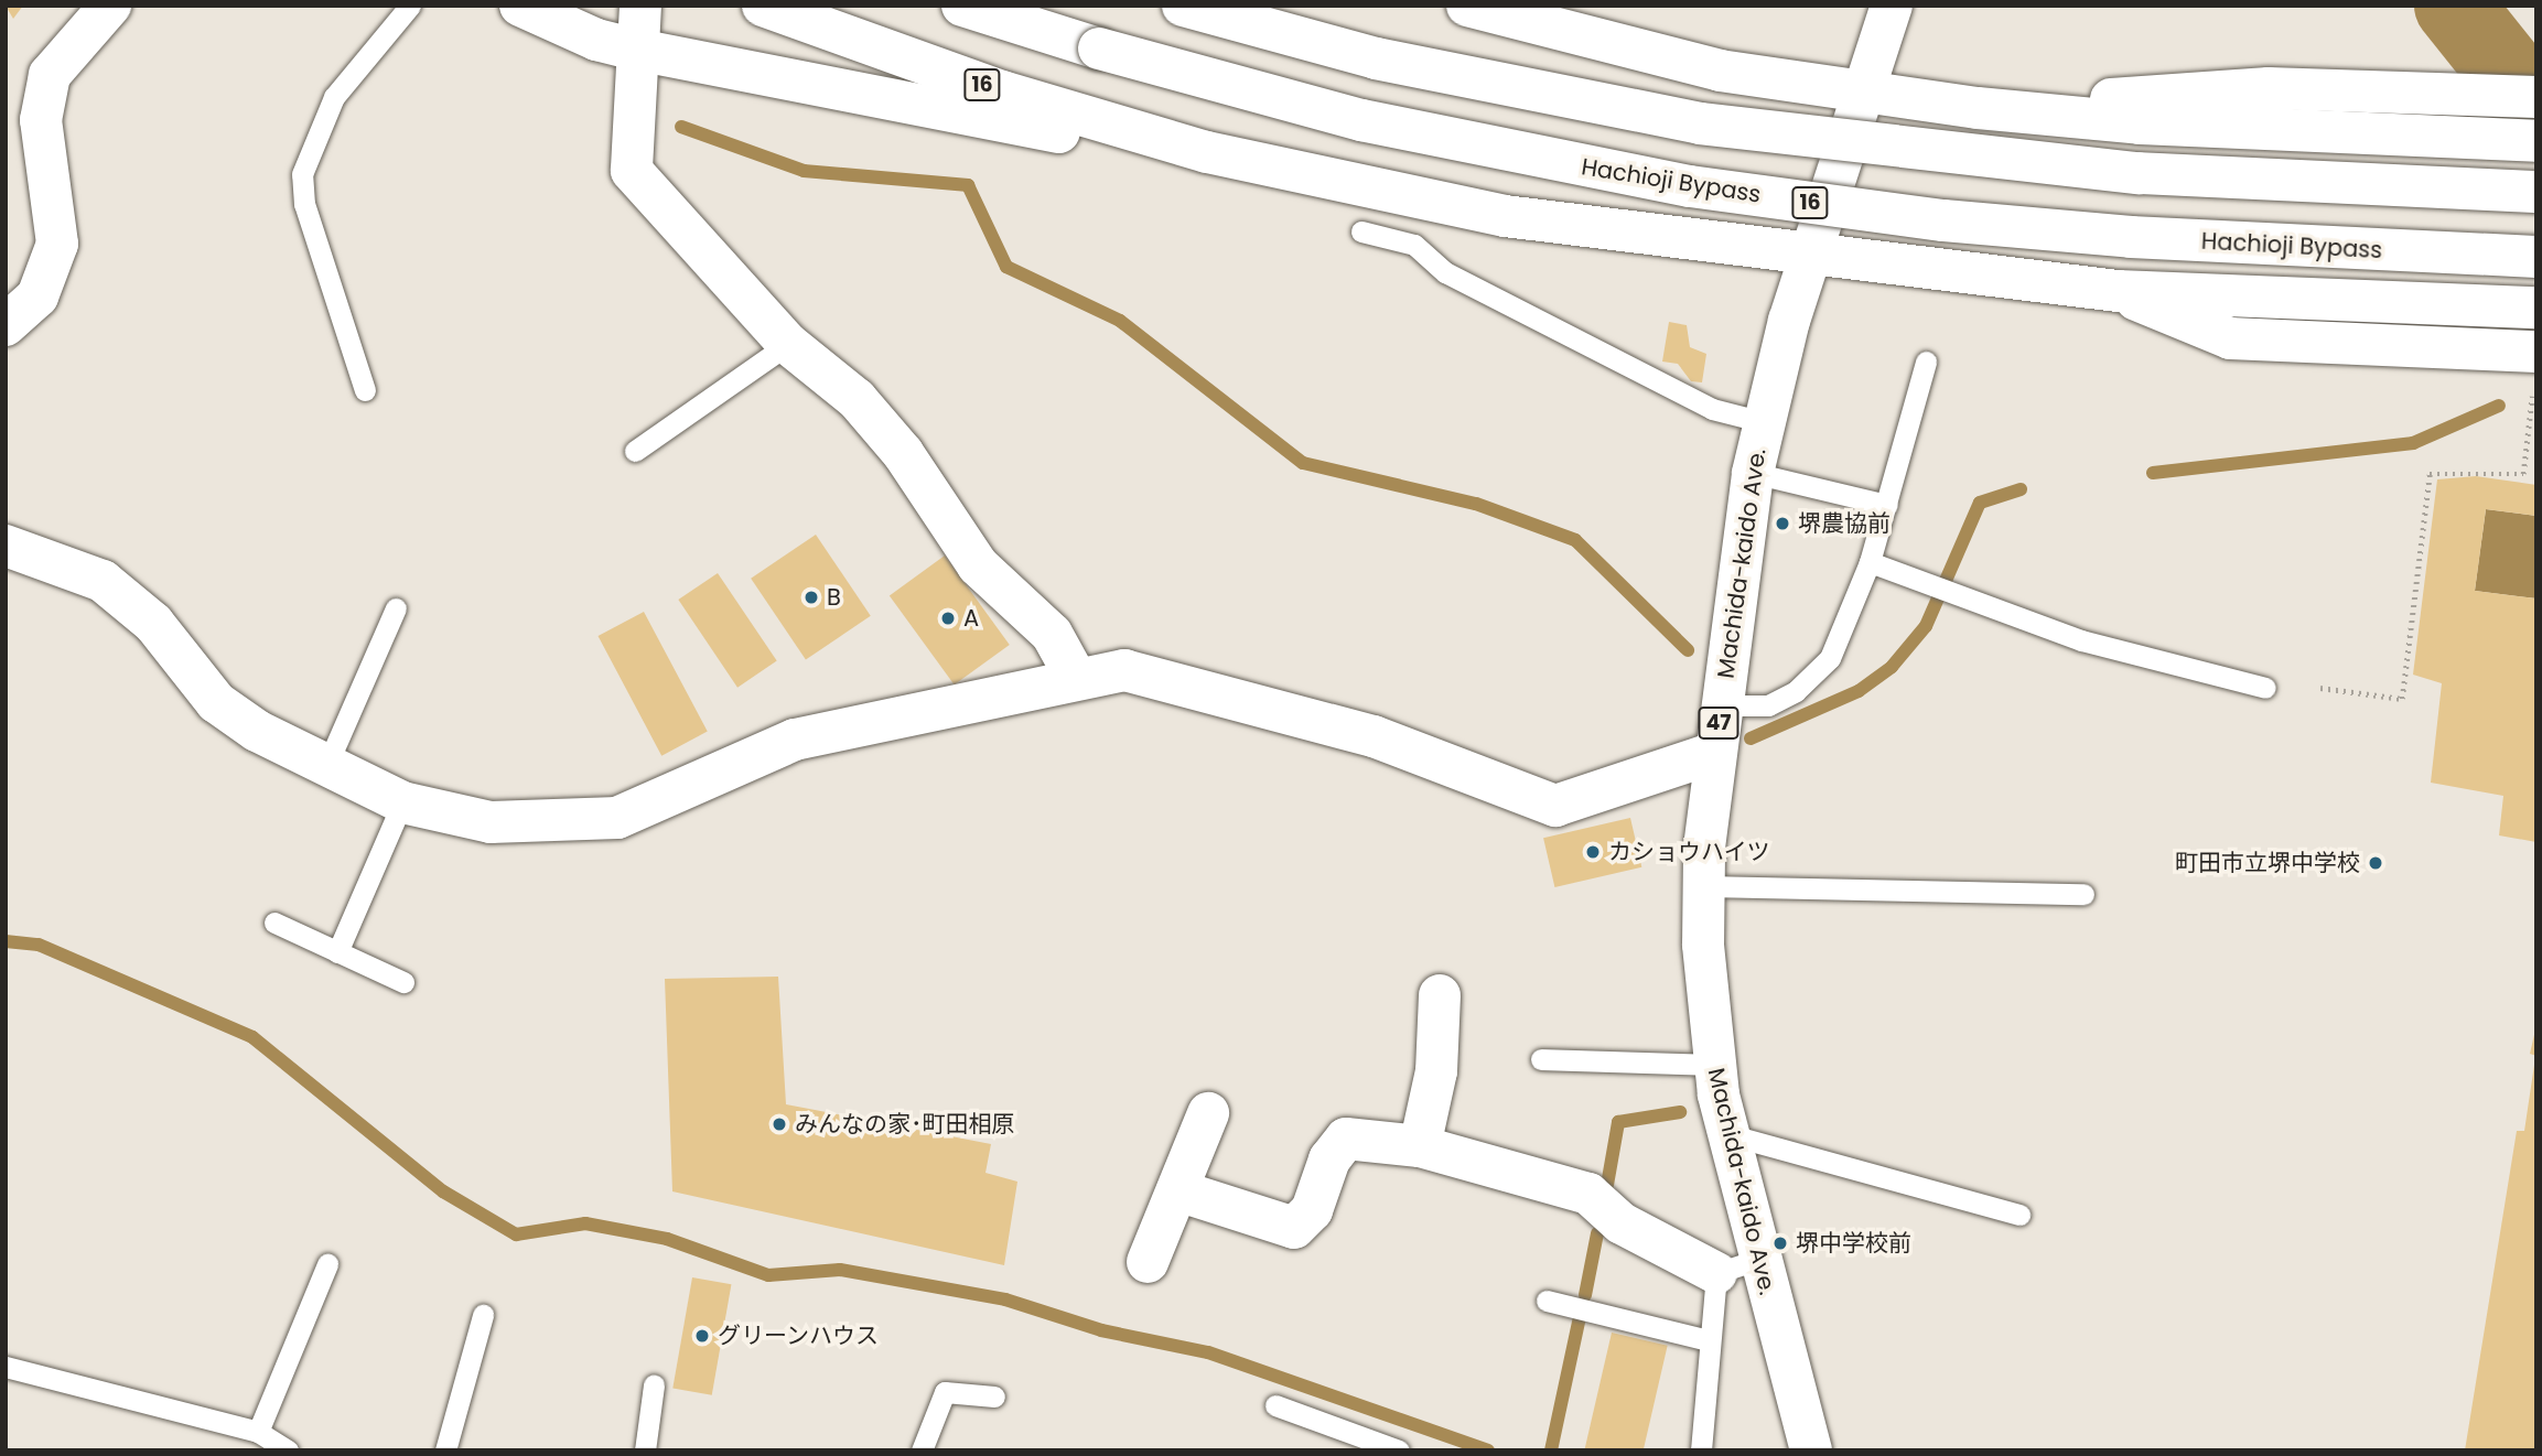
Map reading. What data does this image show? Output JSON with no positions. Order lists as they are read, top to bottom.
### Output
{
  "streets": {
    "main road": [
      "16",
      "Hachioji Bypass",
      "Machida-kaido Ave.",
      "47"
    ]
  },
  "crossings": [
    ["16", "Machida-kaido Ave."]
  ],
  "places": [
    "堺農協前",
    "B",
    "A",
    "カショウハイツ",
    "町田市立堺中学校",
    "みんなの家･町田相原",
    "堺中学校前",
    "グリーンハウス"
  ]
}
